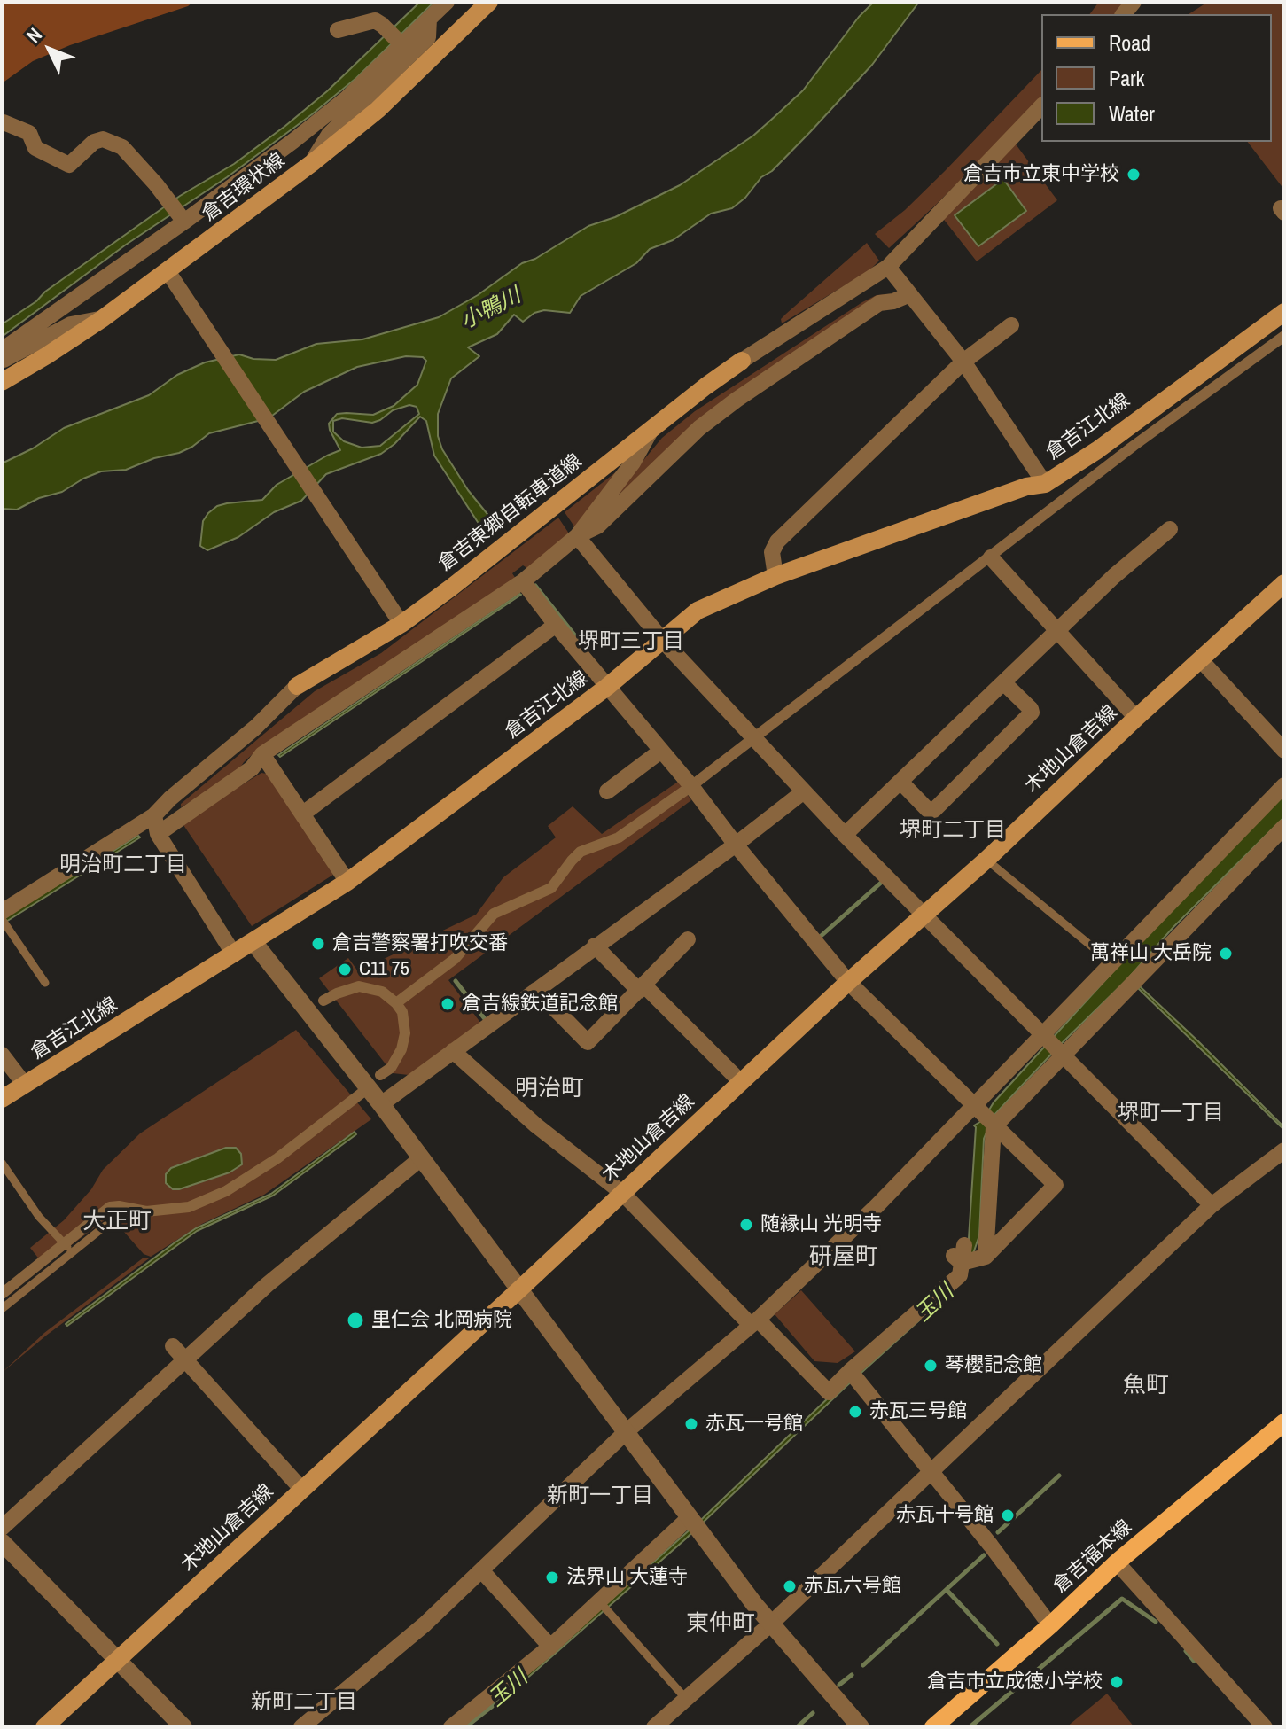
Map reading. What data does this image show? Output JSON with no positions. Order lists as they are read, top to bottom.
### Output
{
  "streets": {
    "main road": [
      "倉吉環状線",
      "倉吉江北線",
      "倉吉東郷自転車道線",
      "木地山倉吉線",
      "倉吉福本線"
    ]
  },
  "districts": [
    "堺町三丁目",
    "堺町二丁目",
    "明治町二丁目",
    "明治町",
    "堺町一丁目",
    "大正町",
    "研屋町",
    "魚町",
    "新町一丁目",
    "東仲町",
    "新町二丁目"
  ],
  "water": ["小鴨川", "玉川"],
  "places": [
    "倉吉市立東中学校",
    "倉吉警察署打吹交番",
    "萬祥山 大岳院",
    "C11 75",
    "倉吉線鉄道記念館",
    "随縁山 光明寺",
    "里仁会 北岡病院",
    "琴櫻記念館",
    "赤瓦三号館",
    "赤瓦一号館",
    "赤瓦十号館",
    "法界山 大蓮寺",
    "赤瓦六号館",
    "倉吉市立成徳小学校"
  ],
  "legend": ["Road", "Park", "Water"],
  "north": "top left"
}
